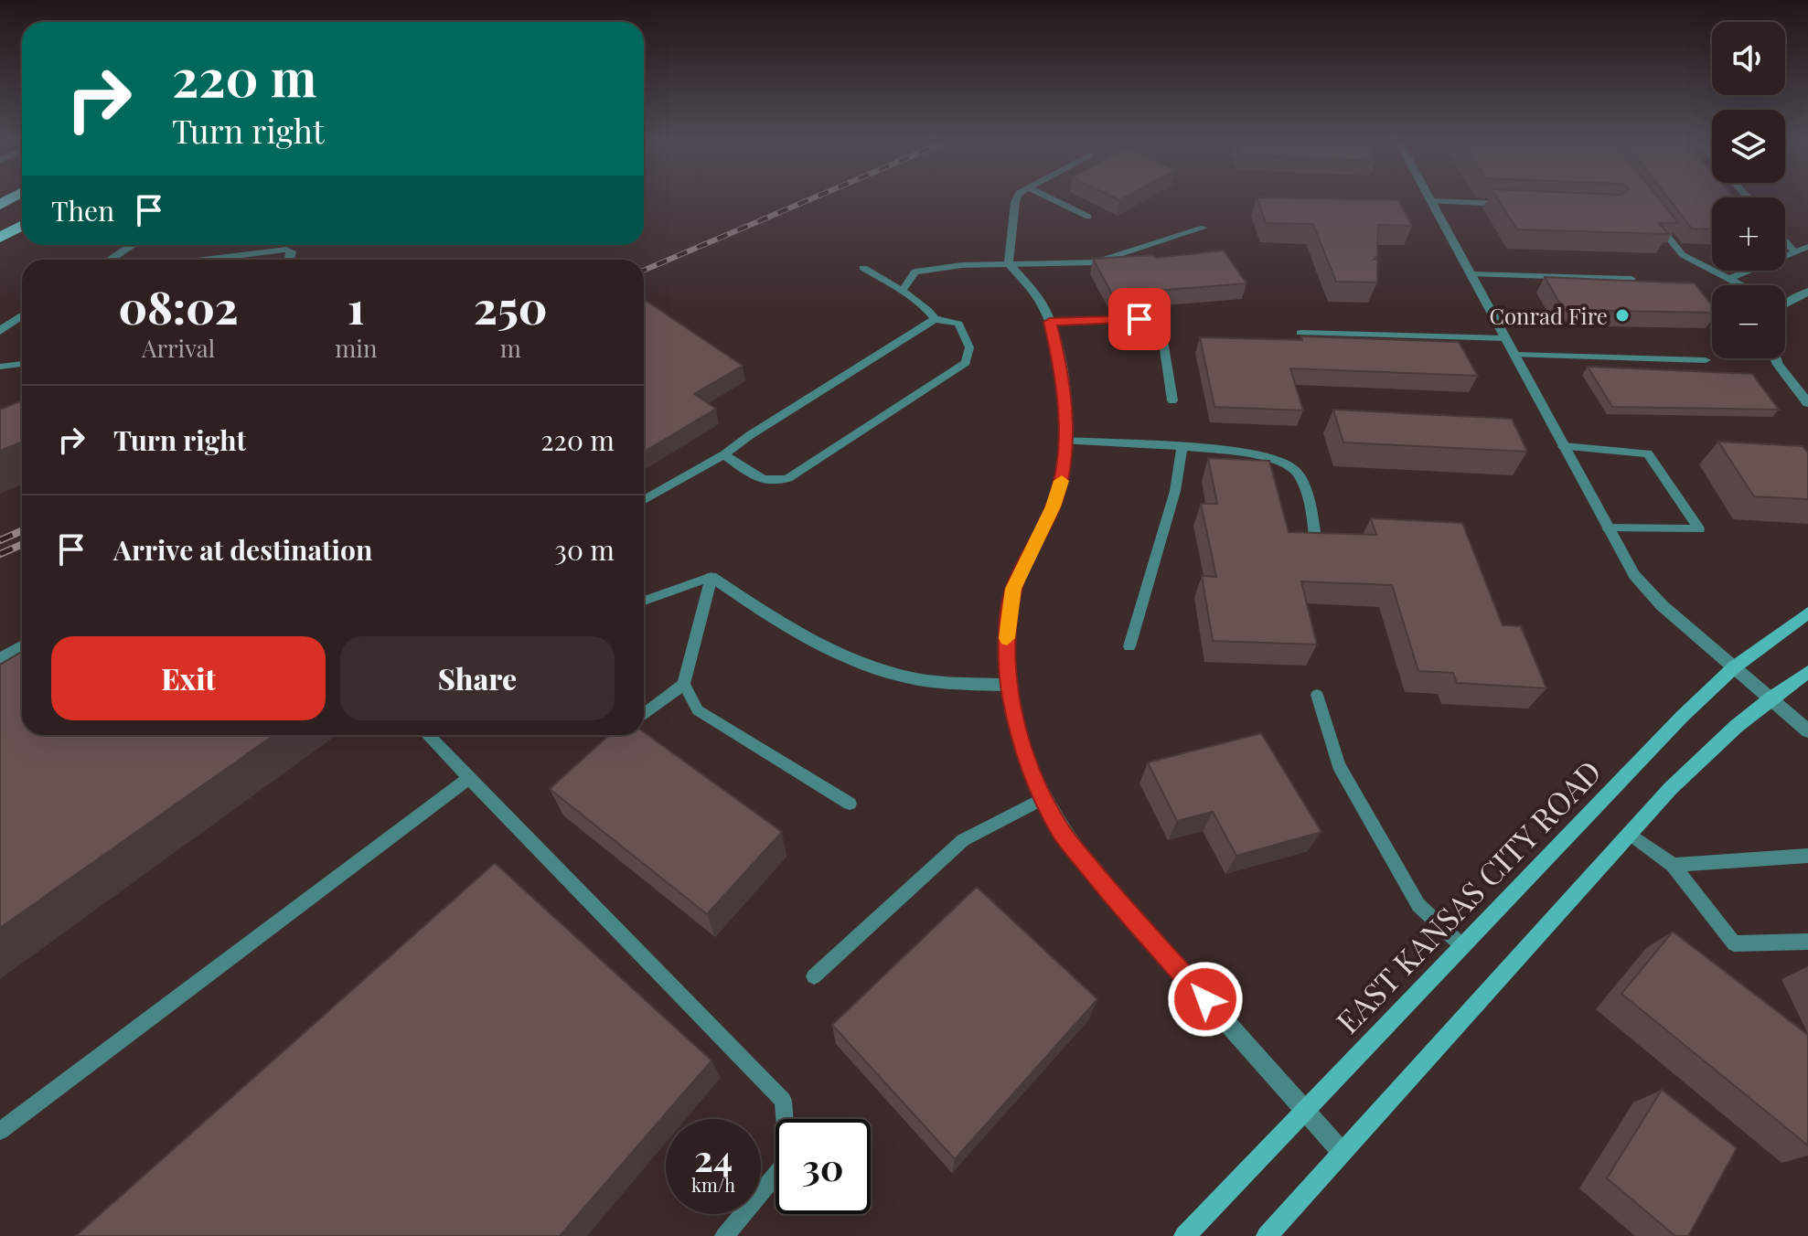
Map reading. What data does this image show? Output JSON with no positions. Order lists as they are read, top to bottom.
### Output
{
  "streets": {
    "main road": ["EAST KANSAS CITY ROAD"]
  },
  "places": ["Conrad Fire"],
  "page": {
    "map_buttons": ["+", "−"],
    "turn": ["220 m", "Turn right"],
    "then": "Then",
    "eta": [
      "08:02",
      "Arrival",
      "1",
      "min",
      "250",
      "m"
    ],
    "list": [
      {
        "name": "Turn right",
        "value": "220 m"
      },
      {
        "name": "Arrive at destination",
        "value": "30 m"
      }
    ],
    "buttons": ["Exit", "Share"],
    "speed": "24 km/h",
    "limit": "30"
  }
}
